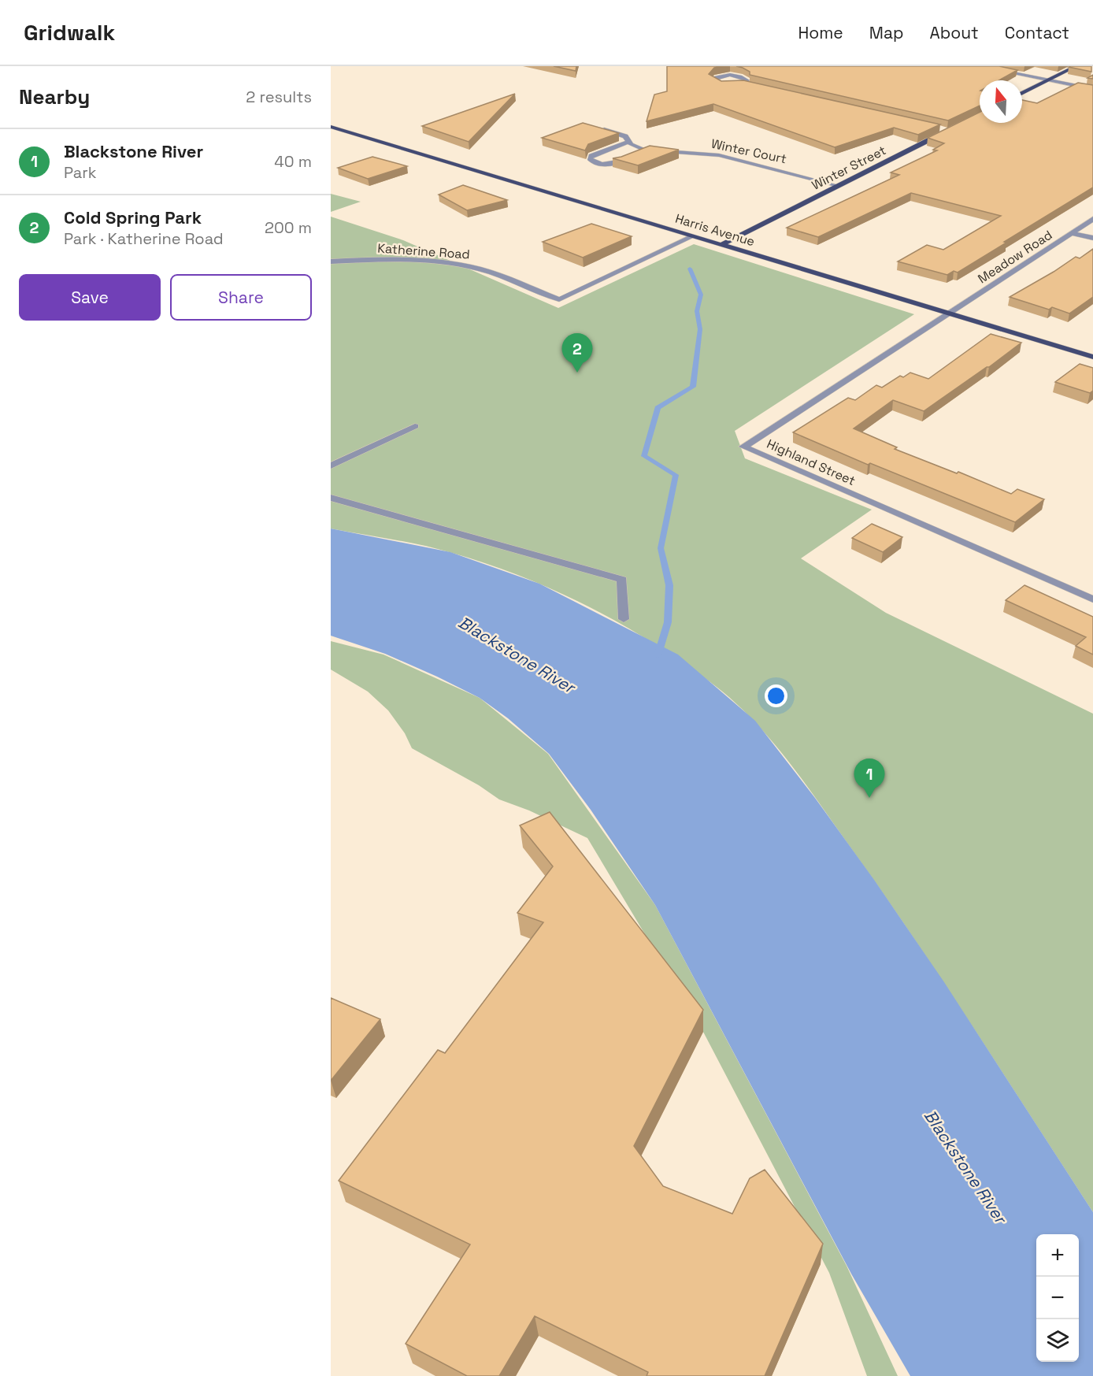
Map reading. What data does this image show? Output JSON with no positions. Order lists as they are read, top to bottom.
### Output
{
  "streets": {
    "main road": ["Winter Street", "Harris Avenue"],
    "street": [
      "Winter Court",
      "Katherine Road",
      "Meadow Road",
      "Highland Street"
    ]
  },
  "crossings": [
    ["Winter Court", "Winter Street"],
    ["Winter Street", "Harris Avenue"],
    ["Harris Avenue", "Katherine Road"],
    ["Harris Avenue", "Meadow Road"],
    ["Harris Avenue", "Highland Street"],
    ["Meadow Road", "Highland Street"]
  ],
  "water": ["Blackstone River"],
  "north": "top",
  "page": {
    "header": "Gridwalk",
    "nav": [
      "Home",
      "Map",
      "About",
      "Contact"
    ],
    "heading": ["Nearby", "2 results"],
    "list": [
      {
        "mark": "1",
        "name": "Blackstone River",
        "note": "Park",
        "value": "40 m"
      },
      {
        "mark": "2",
        "name": "Cold Spring Park",
        "note": "Park · Katherine Road",
        "value": "200 m"
      }
    ],
    "buttons": ["Save", "Share"],
    "pins": ["2", "1"],
    "map_buttons": ["+", "−"]
  }
}
